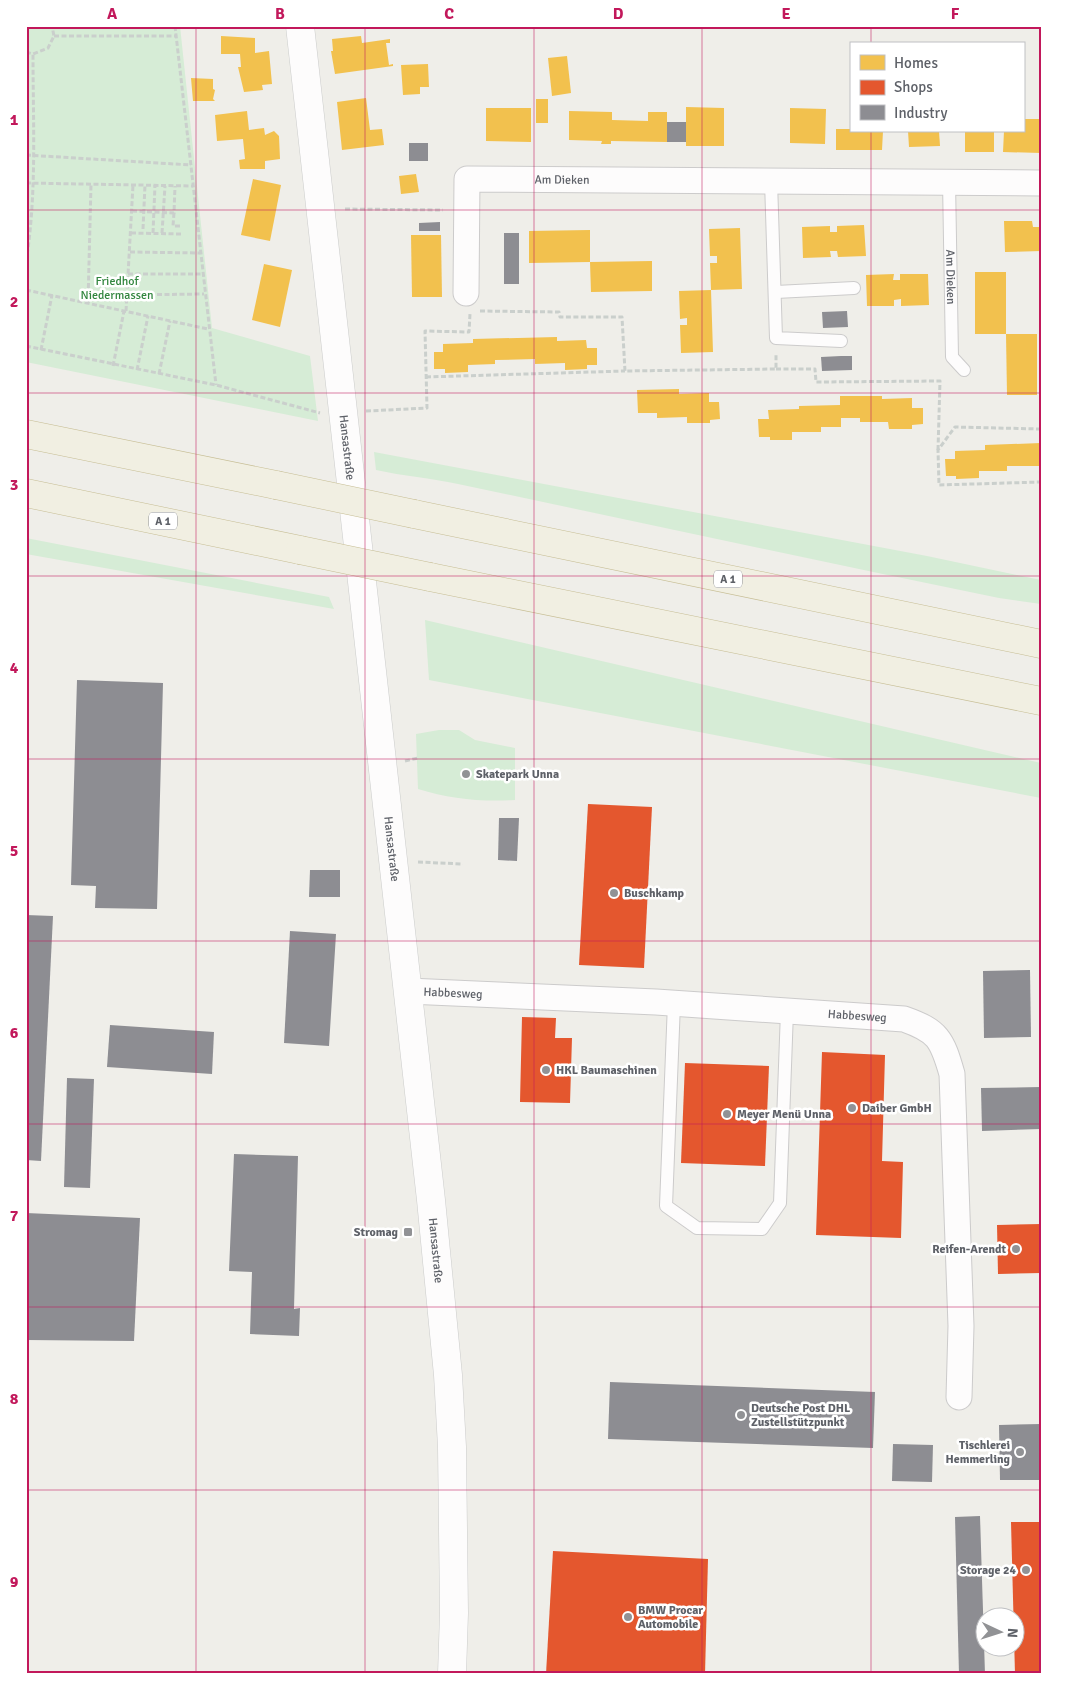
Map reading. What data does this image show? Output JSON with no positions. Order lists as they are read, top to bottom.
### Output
{
  "streets": {
    "highway": ["A 1"],
    "main road": ["Hansastraße"],
    "street": ["Am Dieken", "Habbesweg"]
  },
  "crossings": [
    ["Hansastraße", "Habbesweg"]
  ],
  "parks": ["Friedhof Niedermassen"],
  "places": {
    "other": [
      "Skatepark Unna",
      "Buschkamp",
      "HKL Baumaschinen",
      "Daiber GmbH",
      "Meyer Menü Unna",
      "Reifen-Arendt",
      "Deutsche Post DHL Zustellstützpunkt",
      "Tischlerei Hemmerling",
      "Storage 24",
      "BMW Procar Automobile"
    ],
    "transit": ["Stromag"]
  },
  "legend": ["Homes", "Shops", "Industry"],
  "north": "right",
  "grid": {
    "columns": [
      "A",
      "B",
      "C",
      "D",
      "E",
      "F"
    ],
    "rows": [
      "1",
      "2",
      "3",
      "4",
      "5",
      "6",
      "7",
      "8",
      "9"
    ]
  }
}
